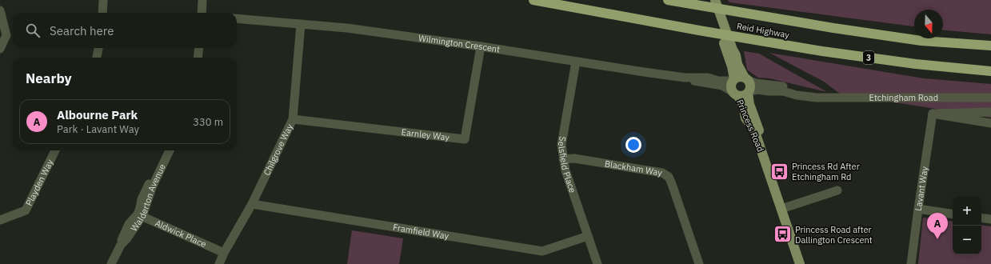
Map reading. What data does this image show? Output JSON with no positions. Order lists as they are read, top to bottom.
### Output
{
  "streets": {
    "highway": ["Reid Highway", "3"],
    "main road": ["Princess Road"],
    "street": [
      "Wilmington Crescent",
      "Etchingham Road",
      "Earnley Way",
      "Chilgrove Way",
      "Selsfield Place",
      "Blackham Way",
      "Playden Way",
      "Lavant Way",
      "Walderton Avenue",
      "Framfield Way",
      "Aldwick Place"
    ]
  },
  "crossings": [
    ["Wilmington Crescent", "Etchingham Road"],
    ["Wilmington Crescent", "Princess Road"],
    ["Wilmington Crescent", "Earnley Way"],
    ["Wilmington Crescent", "Chilgrove Way"],
    ["Wilmington Crescent", "Selsfield Place"],
    ["Etchingham Road", "Princess Road"],
    ["Etchingham Road", "Lavant Way"],
    ["Earnley Way", "Chilgrove Way"],
    ["Chilgrove Way", "Framfield Way"],
    ["Chilgrove Way", "Aldwick Place"],
    ["Selsfield Place", "Blackham Way"],
    ["Selsfield Place", "Framfield Way"],
    ["Walderton Avenue", "Aldwick Place"]
  ],
  "places": {
    "bus stop": ["Princess Rd After Etchingham Rd", "Princess Road after Dallington Crescent"]
  },
  "north": "bottom",
  "page": {
    "search": "Search here",
    "heading": "Nearby",
    "list": [
      {
        "mark": "A",
        "name": "Albourne Park",
        "note": "Park · Lavant Way",
        "value": "330 m"
      }
    ],
    "map_buttons": ["+", "−"],
    "pins": "A"
  }
}
